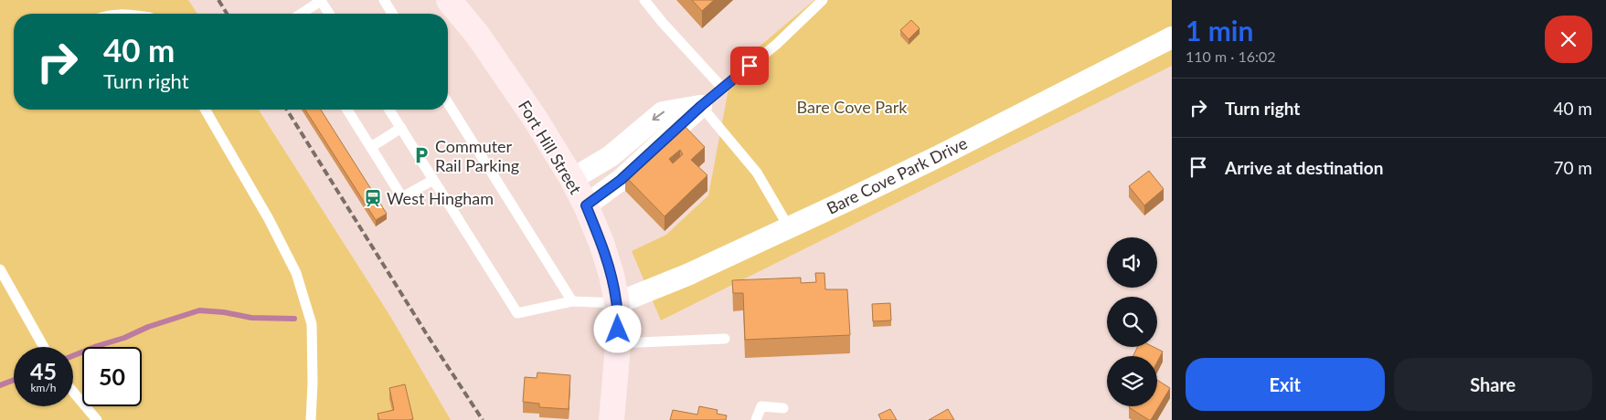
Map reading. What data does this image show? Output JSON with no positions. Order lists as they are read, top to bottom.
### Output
{
  "streets": {
    "main road": ["Fort Hill Street"],
    "street": ["Bare Cove Park Drive"]
  },
  "crossings": [
    ["Fort Hill Street", "Bare Cove Park Drive"]
  ],
  "parks": ["Bare Cove Park"],
  "places": {
    "parking": ["Commuter Rail Parking"],
    "station": ["West Hingham"]
  },
  "page": {
    "heading": ["1 min", "110 m · 16:02"],
    "turn": ["40 m", "Turn right"],
    "list": [
      {
        "name": "Turn right",
        "value": "40 m"
      },
      {
        "name": "Arrive at destination",
        "value": "70 m"
      }
    ],
    "speed": "45 km/h",
    "limit": "50",
    "buttons": ["Exit", "Share"]
  }
}
